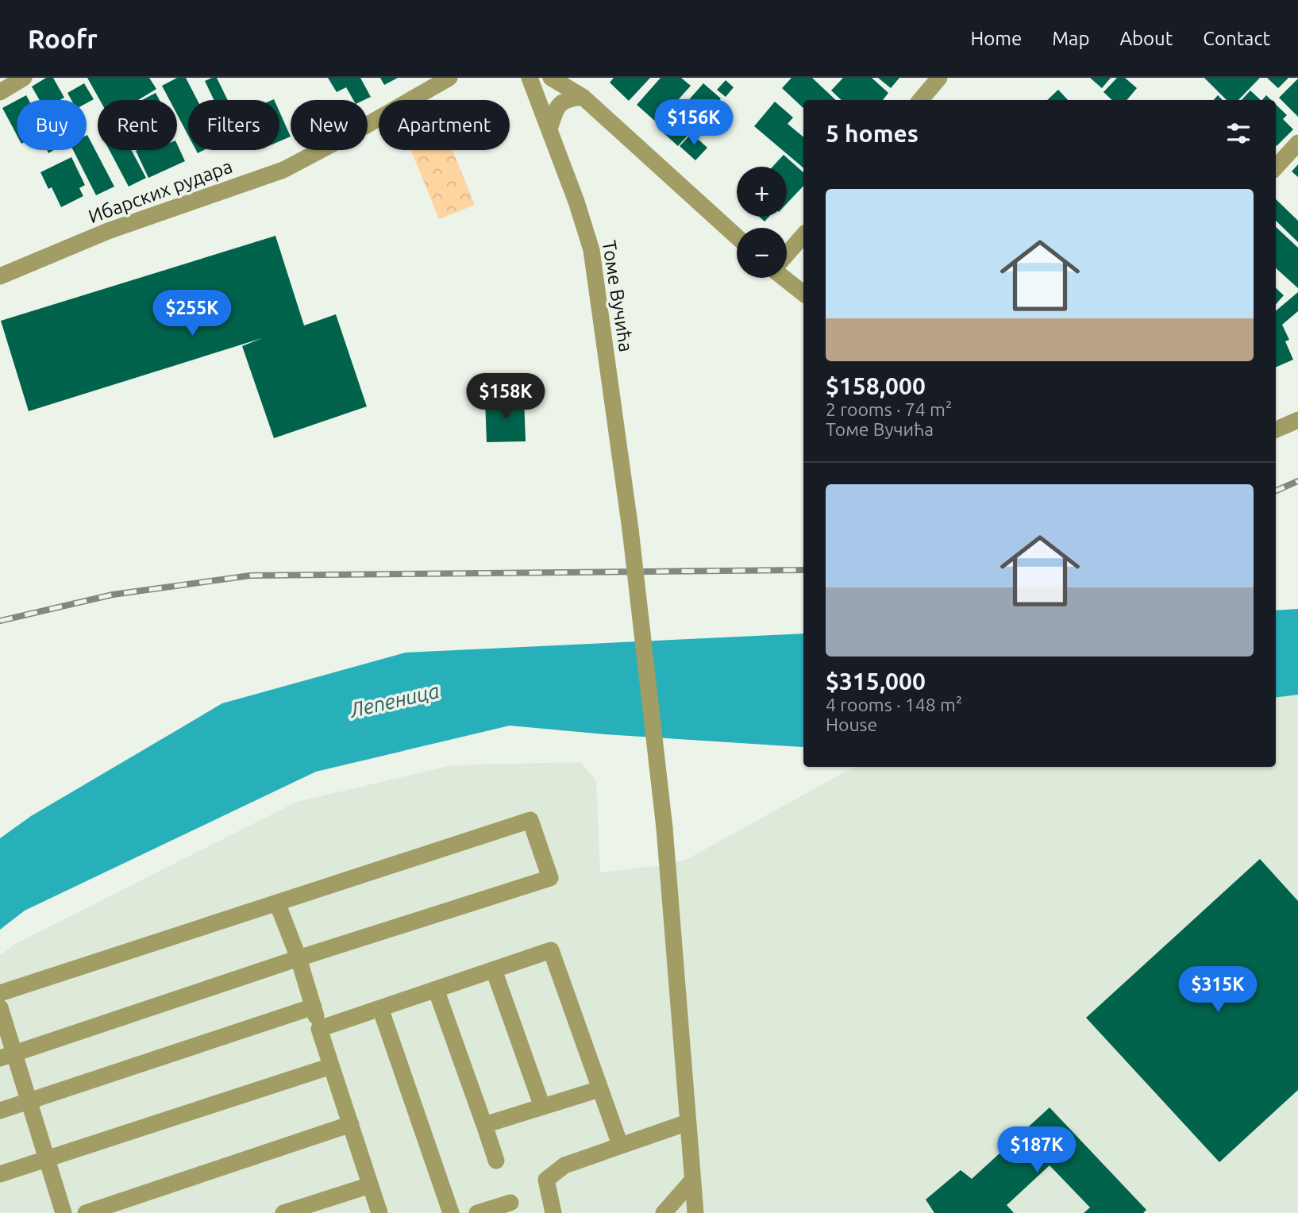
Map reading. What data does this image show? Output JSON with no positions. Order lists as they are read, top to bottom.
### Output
{
  "streets": {
    "street": ["Ибарских рудара", "Томе Вучића"]
  },
  "water": ["Лепеница"],
  "page": {
    "header": "Roofr",
    "nav": [
      "Home",
      "Map",
      "About",
      "Contact"
    ],
    "price": [
      "$156K",
      "$255K",
      "$158K",
      "$315K",
      "$187K"
    ],
    "chip": [
      "Buy",
      "Rent",
      "Filters",
      "New",
      "Apartment"
    ],
    "heading": "5 homes",
    "map_buttons": ["+", "−"],
    "list": [
      {
        "name": "$158,000",
        "note": "2 rooms · 74 m² · Томе Вучића"
      },
      {
        "name": "$315,000",
        "note": "4 rooms · 148 m² · House"
      }
    ]
  }
}
